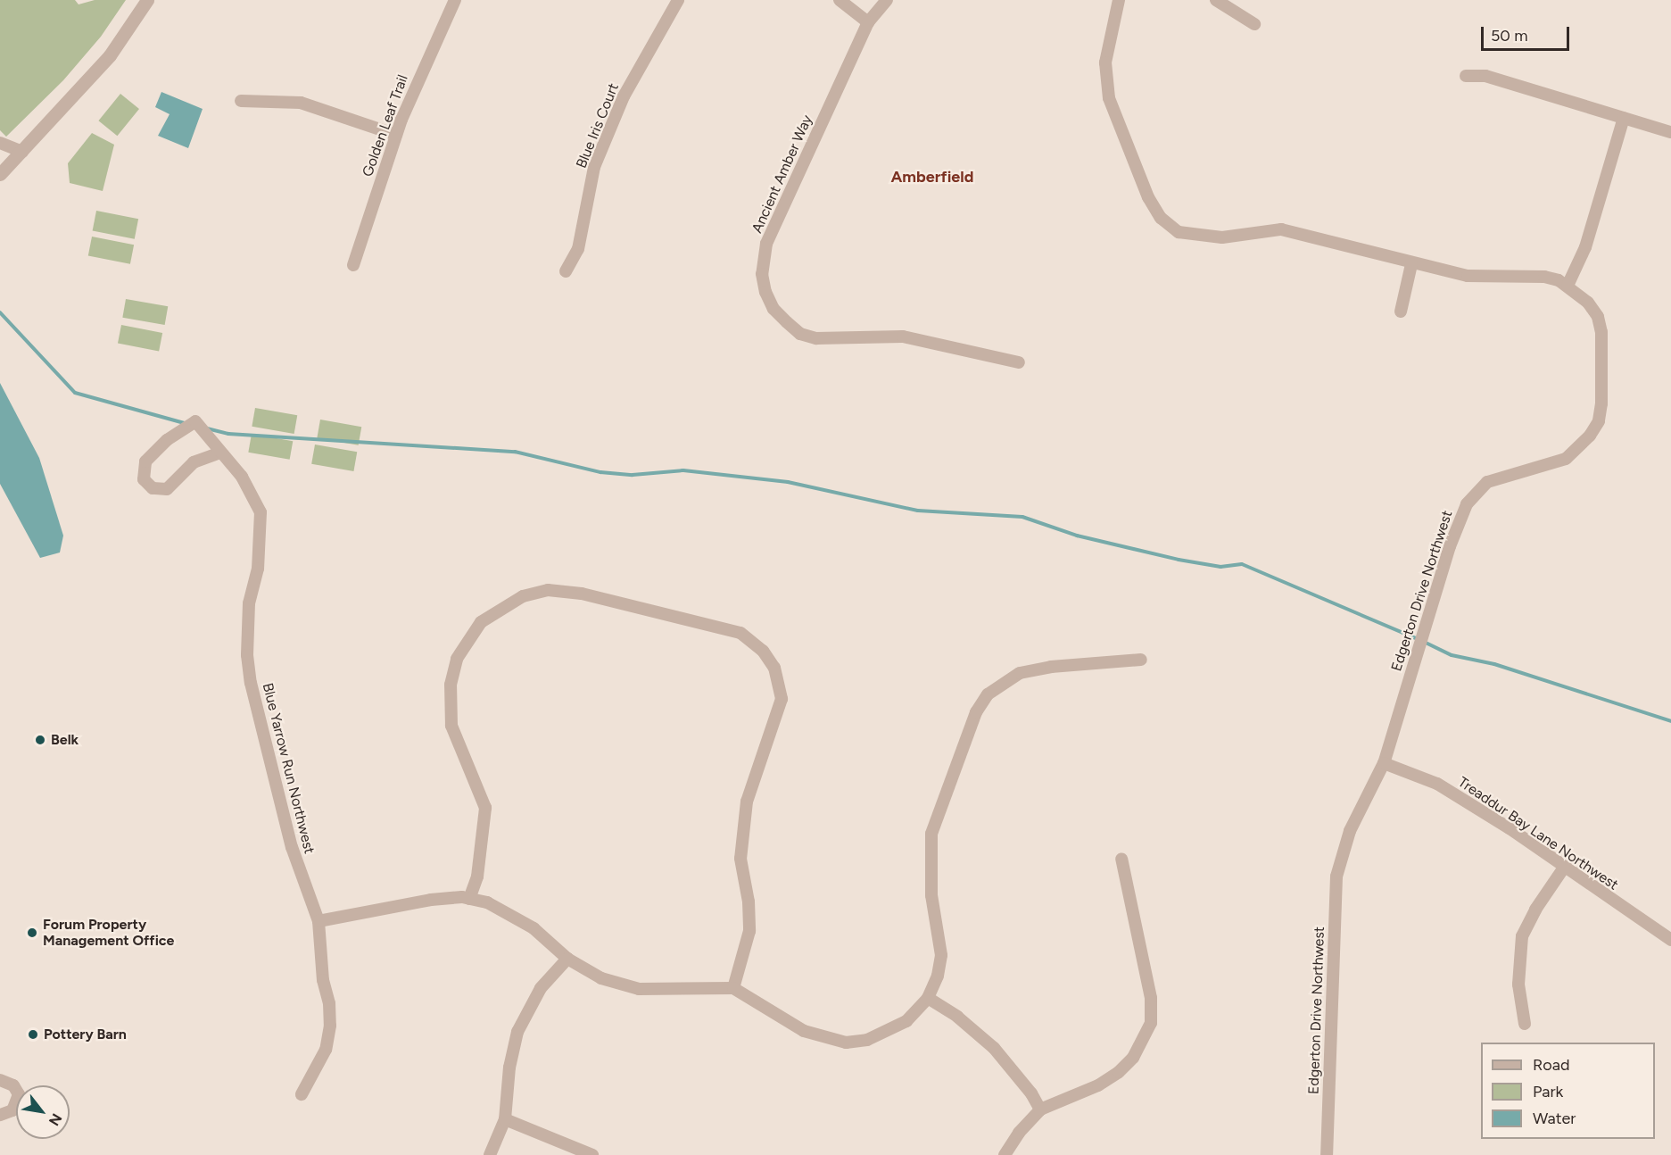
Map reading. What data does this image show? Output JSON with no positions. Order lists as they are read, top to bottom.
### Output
{
  "streets": {
    "street": [
      "Golden Leaf Trail",
      "Blue Iris Court",
      "Ancient Amber Way",
      "Edgerton Drive Northwest",
      "Blue Yarrow Run Northwest",
      "Treaddur Bay Lane Northwest"
    ]
  },
  "crossings": [
    ["Edgerton Drive Northwest", "Treaddur Bay Lane Northwest"]
  ],
  "districts": ["Amberfield"],
  "places": ["Belk", "Forum Property Management Office", "Pottery Barn"],
  "legend": ["Road", "Park", "Water"],
  "scale_bar": "50 m",
  "north": "bottom right"
}
